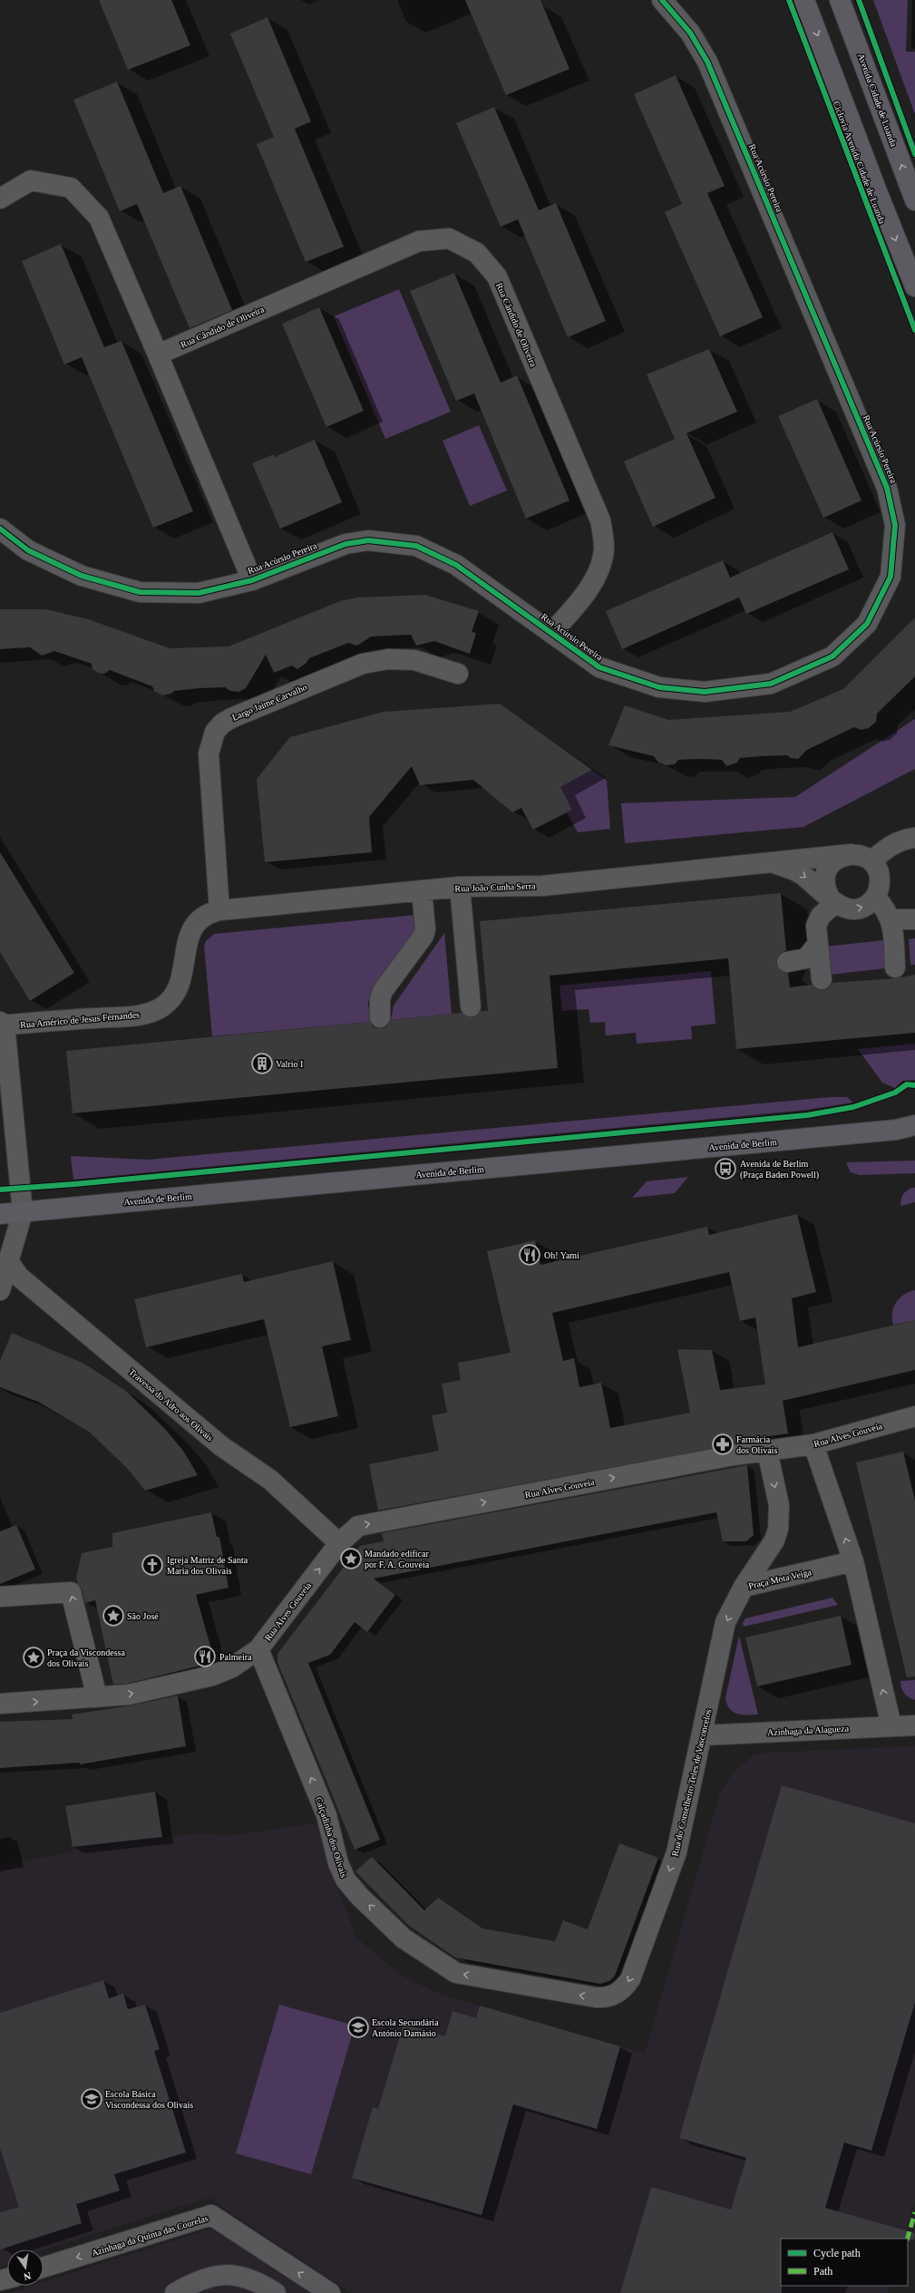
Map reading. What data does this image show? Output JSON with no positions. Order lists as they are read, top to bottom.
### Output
{
  "streets": {
    "main road": ["Avenida Cidade de Luanda", "Avenida de Berlim"],
    "street": [
      "Rua Acúrsio Pereira",
      "Rua Cândido de Oliveira",
      "Largo Jaime Carvalho",
      "Rua João Cunha Serra",
      "Rua Américo de Jesus Fernandes",
      "Travessa do Adro aos Olivais",
      "Rua Alves Gouveia",
      "Praça Mota Veiga",
      "Azinhaga da Alagueza",
      "Rua do Conselheiro Teles de Vasconcelos",
      "Calçadinha dos Olivais",
      "Azinhaga da Quinta das Courelas"
    ],
    "cycle path": ["Ciclovia Avenida Cidade de Luanda"]
  },
  "crossings": [
    ["Rua Acúrsio Pereira", "Rua Cândido de Oliveira"],
    ["Largo Jaime Carvalho", "Rua João Cunha Serra"],
    ["Largo Jaime Carvalho", "Rua Américo de Jesus Fernandes"],
    ["Rua João Cunha Serra", "Rua Américo de Jesus Fernandes"],
    ["Rua Américo de Jesus Fernandes", "Avenida de Berlim"],
    ["Travessa do Adro aos Olivais", "Rua Alves Gouveia"],
    ["Rua Alves Gouveia", "Praça Mota Veiga"],
    ["Rua Alves Gouveia", "Calçadinha dos Olivais"],
    ["Praça Mota Veiga", "Rua do Conselheiro Teles de Vasconcelos"],
    ["Azinhaga da Alagueza", "Rua do Conselheiro Teles de Vasconcelos"],
    ["Rua do Conselheiro Teles de Vasconcelos", "Calçadinha dos Olivais"]
  ],
  "one_way": ["Rua Alves Gouveia", "Rua do Conselheiro Teles de Vasconcelos", "Calçadinha dos Olivais"],
  "places": {
    "building": ["Valrio I"],
    "bus stop": ["Avenida de Berlim (Praça Baden Powell)"],
    "restaurant": ["Oh! Yami", "Palmeira"],
    "pharmacy": ["Farmácia dos Olivais"],
    "place": ["Mandado edificar por F. A. Gouveia", "São José", "Praça da Viscondessa dos Olivais"],
    "church": ["Igreja Matriz de Santa Maria dos Olivais"],
    "school or university": ["Escola Secundária António Damásio", "Escola Básica Viscondessa dos Olivais"]
  },
  "legend": ["Cycle path", "Path"],
  "north": "bottom"
}
